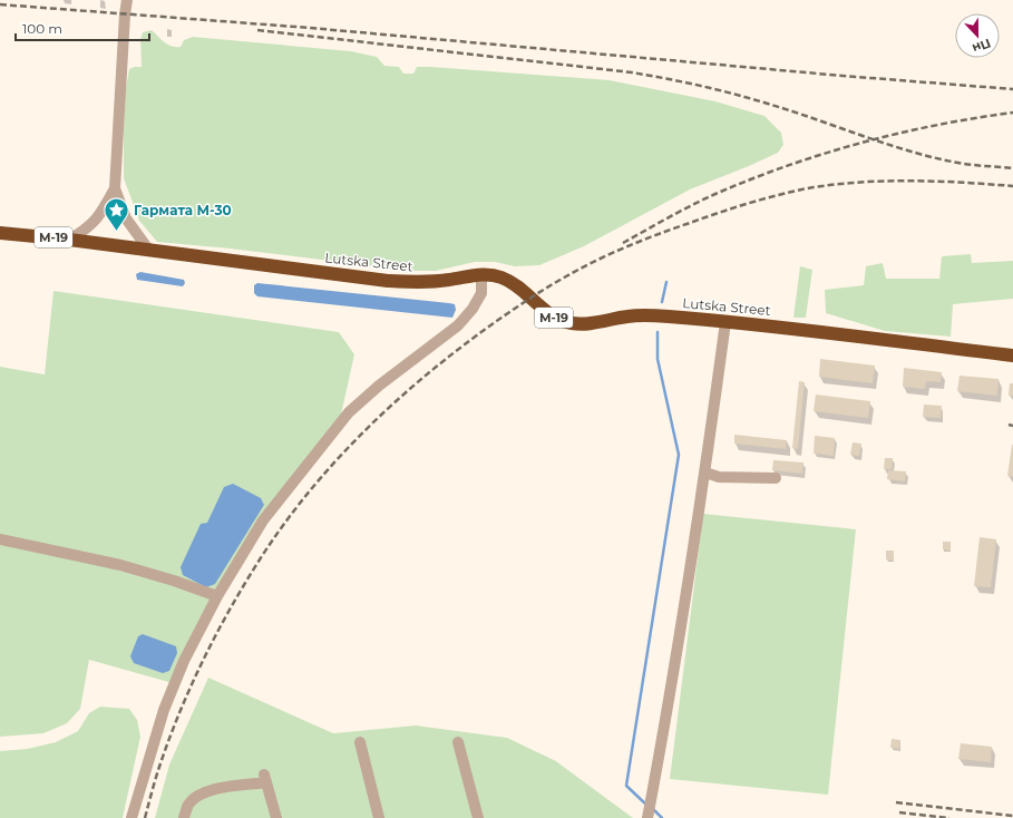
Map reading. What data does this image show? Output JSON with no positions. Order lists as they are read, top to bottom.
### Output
{
  "streets": {
    "highway": ["М-19", "Lutska Street"]
  },
  "places": {
    "place": ["Гармата М-30"]
  },
  "scale_bar": "100 m",
  "north": "bottom"
}
